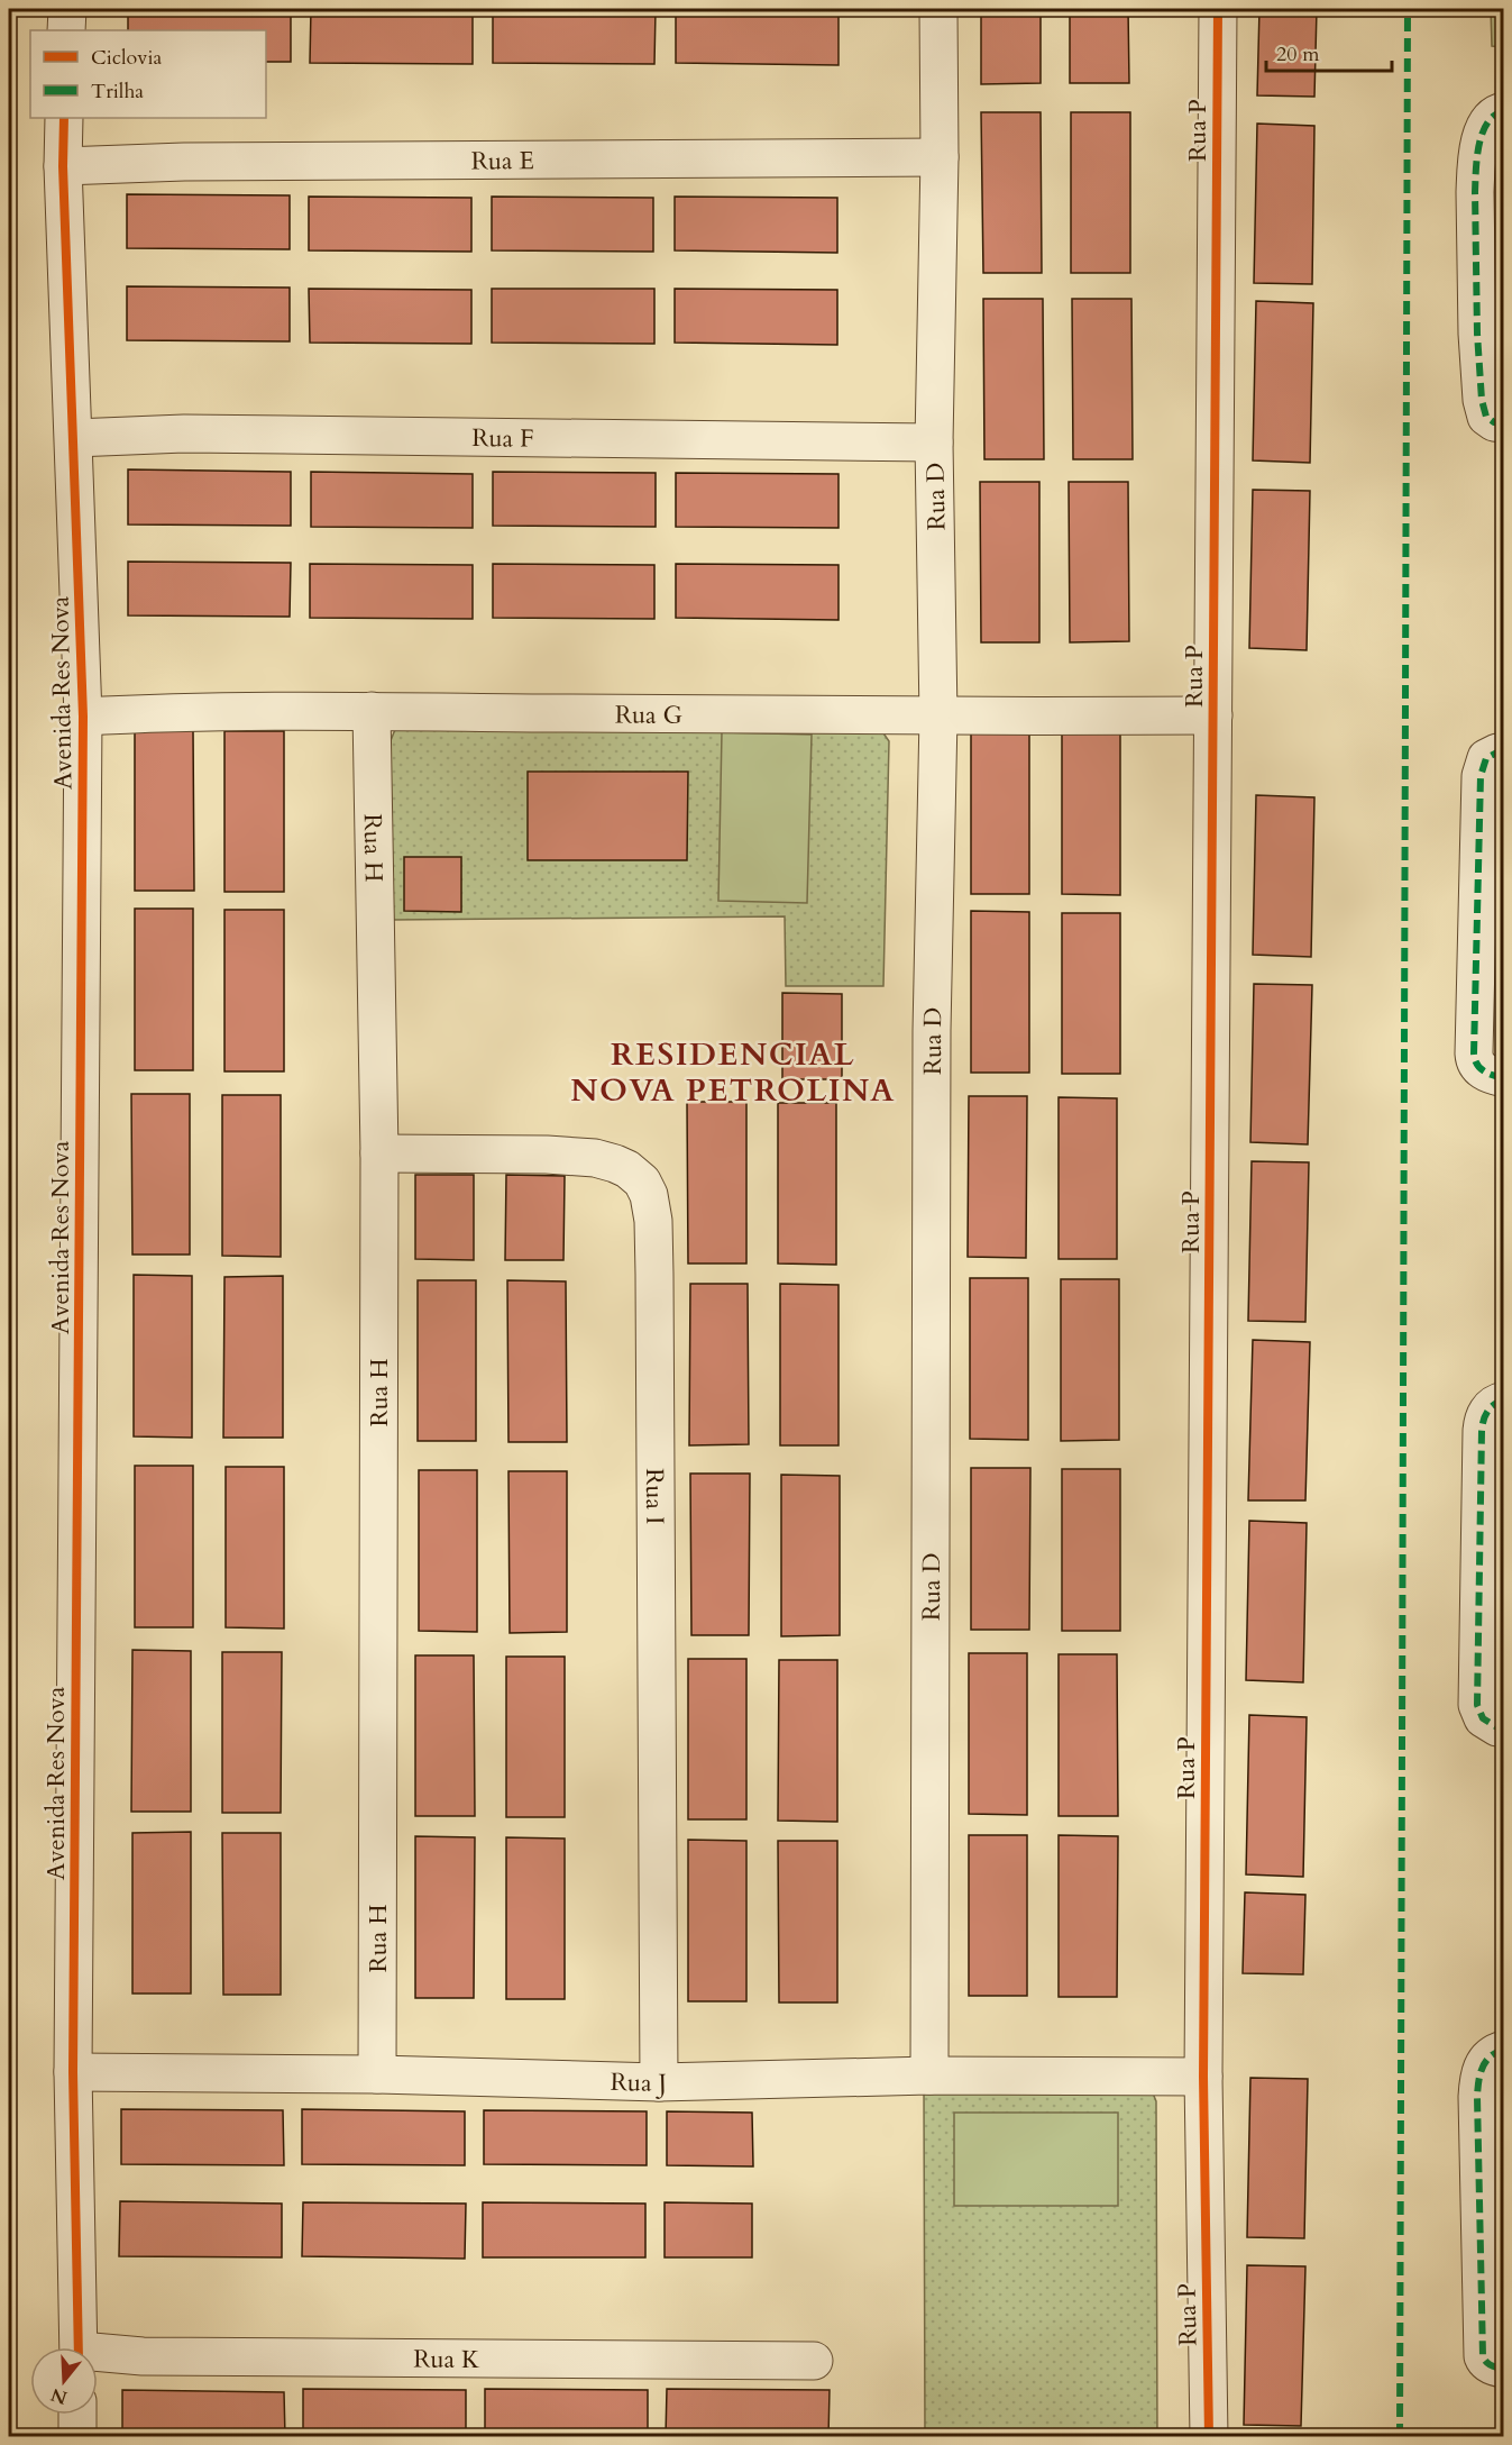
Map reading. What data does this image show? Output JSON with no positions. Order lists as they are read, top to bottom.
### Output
{
  "streets": {
    "street": [
      "Rua P",
      "Rua E",
      "Rua F",
      "Rua D",
      "Avenida Res Nova",
      "Rua G",
      "Rua H",
      "Rua I",
      "Rua J",
      "Rua K"
    ]
  },
  "crossings": [
    ["Rua P", "Rua G"],
    ["Rua P", "Rua J"],
    ["Rua E", "Rua D"],
    ["Rua E", "Avenida Res Nova"],
    ["Rua F", "Rua D"],
    ["Rua F", "Avenida Res Nova"],
    ["Rua D", "Rua G"],
    ["Rua D", "Rua J"],
    ["Avenida Res Nova", "Rua G"],
    ["Avenida Res Nova", "Rua J"],
    ["Rua G", "Rua H"],
    ["Rua H", "Rua I"],
    ["Rua H", "Rua J"],
    ["Rua I", "Rua J"]
  ],
  "districts": ["RESIDENCIAL NOVA PETROLINA"],
  "legend": ["Ciclovia", "Trilha"],
  "scale_bar": "20 m",
  "north": "bottom"
}
